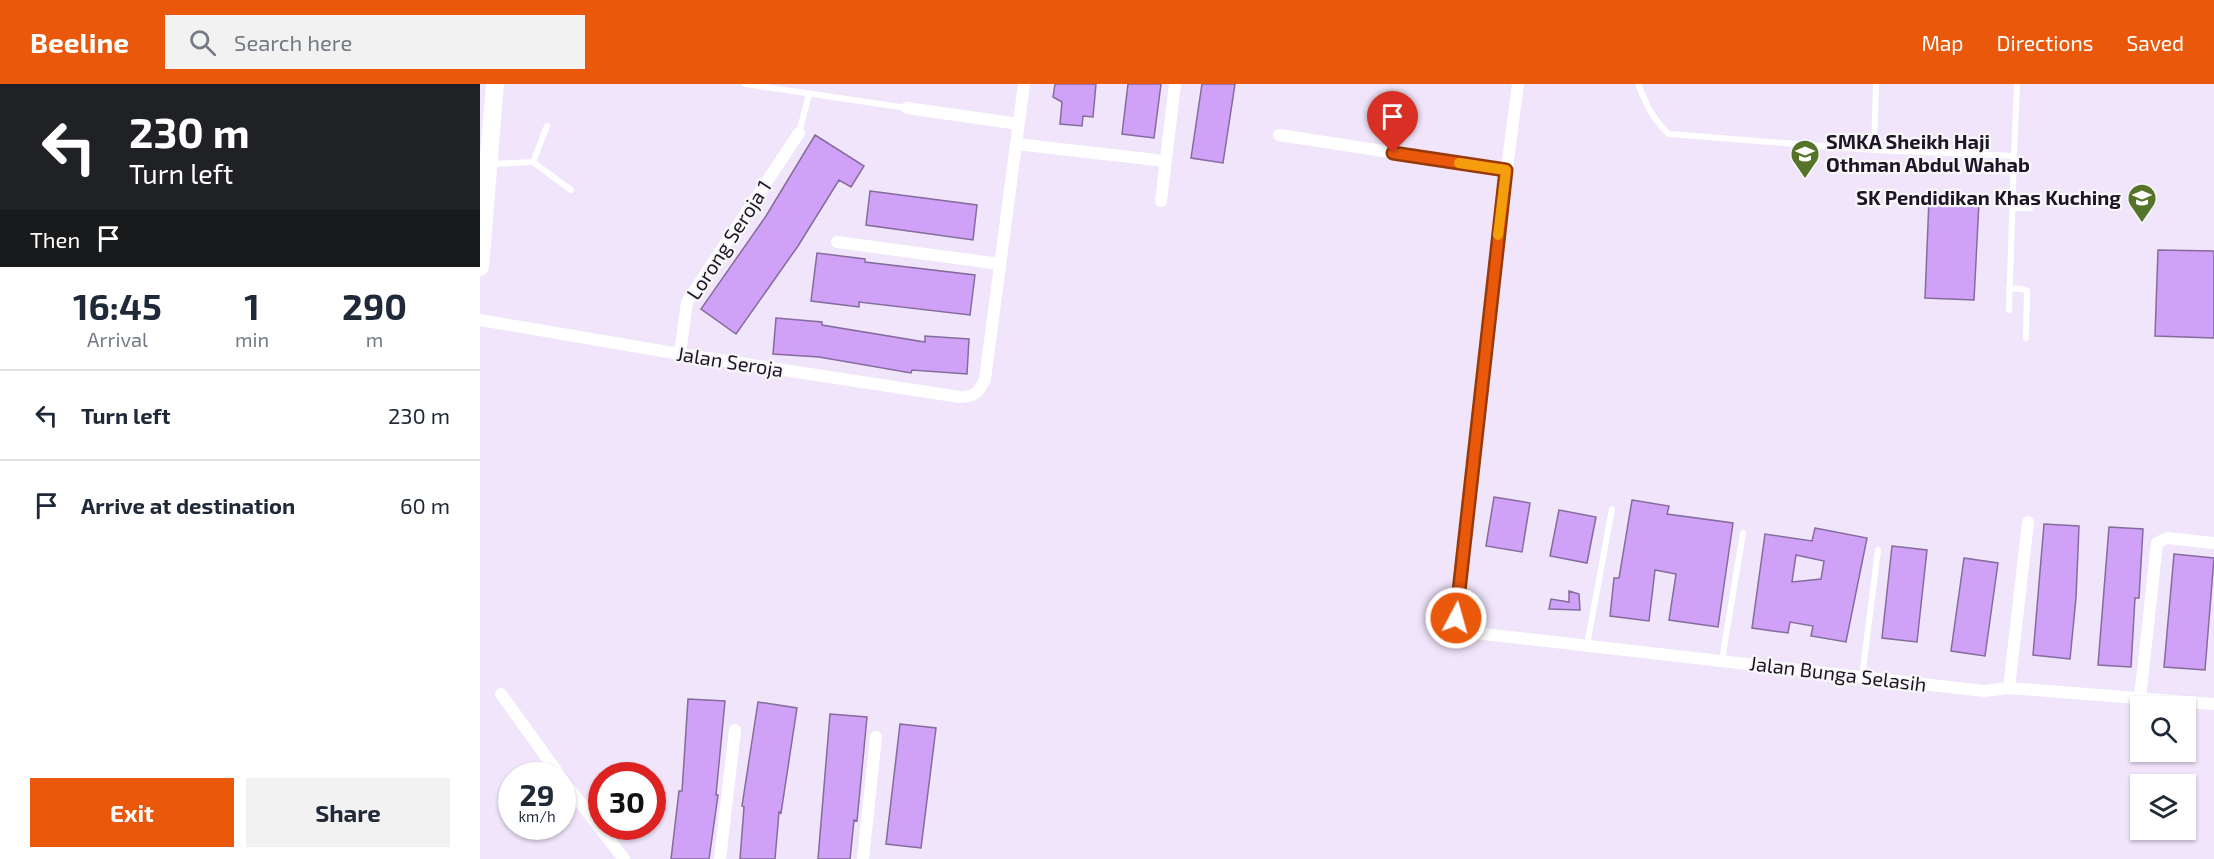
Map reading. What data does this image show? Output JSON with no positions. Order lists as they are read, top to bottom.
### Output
{
  "streets": {
    "street": ["Lorong Seroja 1", "Jalan Seroja", "Jalan Bunga Selasih"]
  },
  "crossings": [
    ["Lorong Seroja 1", "Jalan Seroja"]
  ],
  "places": {
    "school or university": ["SMKA Sheikh Haji Othman Abdul Wahab", "SK Pendidikan Khas Kuching"]
  },
  "page": {
    "header": "Beeline",
    "search": "Search here",
    "nav": ["Map", "Directions", "Saved"],
    "turn": ["230 m", "Turn left"],
    "then": "Then",
    "eta": [
      "16:45",
      "Arrival",
      "1",
      "min",
      "290",
      "m"
    ],
    "list": [
      {
        "name": "Turn left",
        "value": "230 m"
      },
      {
        "name": "Arrive at destination",
        "value": "60 m"
      }
    ],
    "speed": "29 km/h",
    "limit": "30",
    "buttons": ["Exit", "Share"]
  }
}
